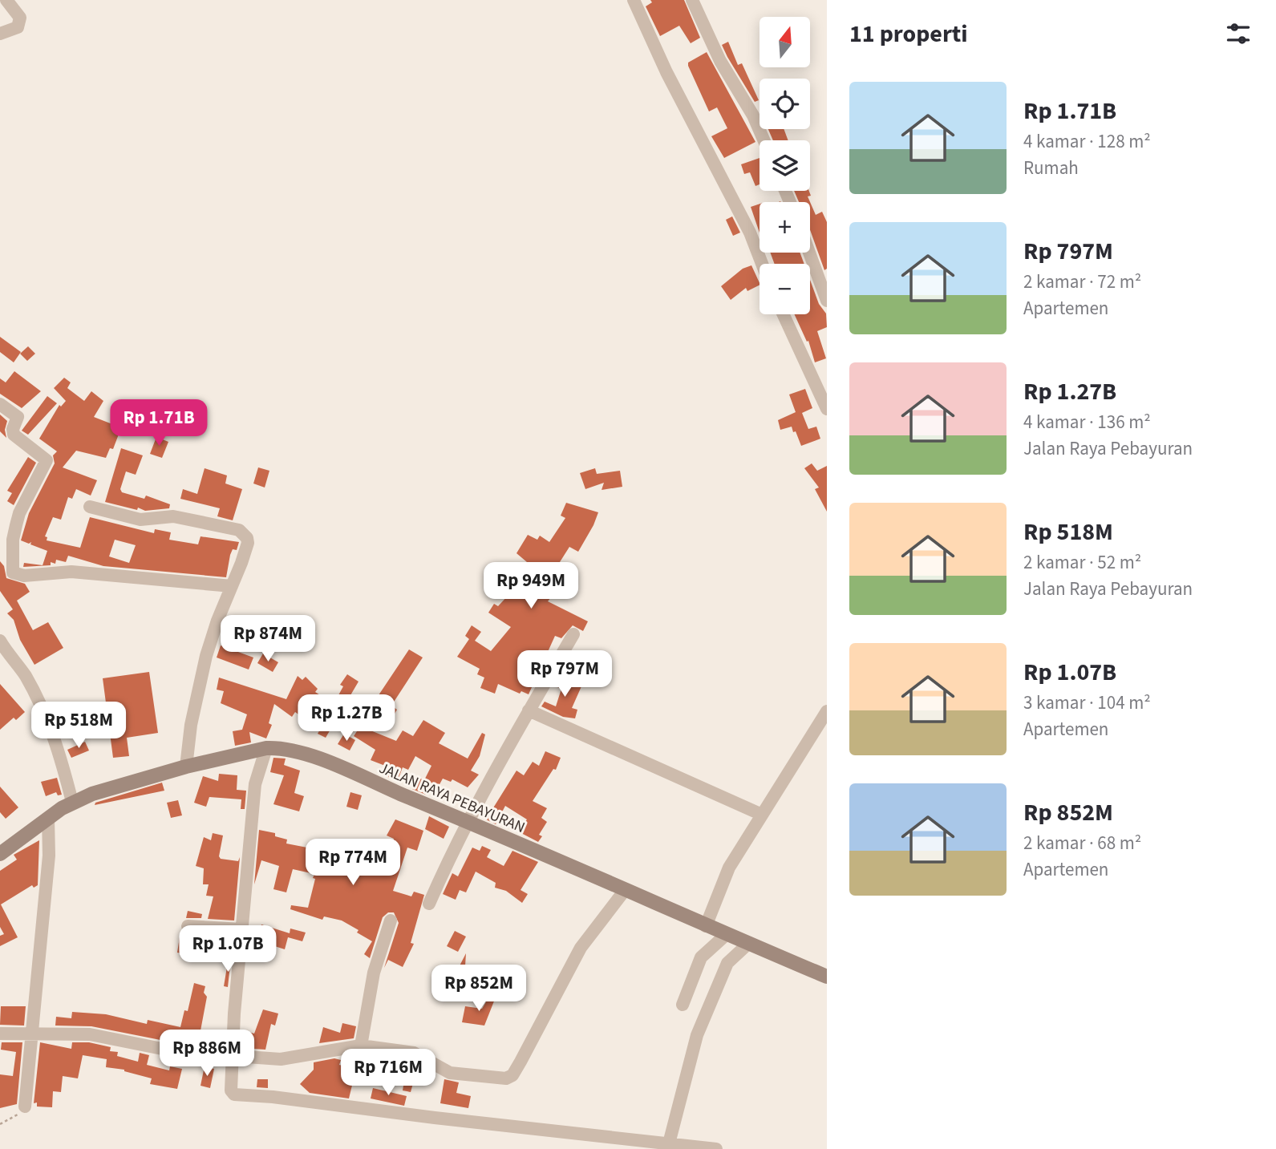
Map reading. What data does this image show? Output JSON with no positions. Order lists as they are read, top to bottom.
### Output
{
  "streets": {
    "main road": ["JALAN RAYA PEBAYURAN"]
  },
  "north": "top",
  "page": {
    "heading": "11 properti",
    "map_buttons": ["+", "−"],
    "list": [
      {
        "name": "Rp 1.71B",
        "note": "4 kamar · 128 m² · Rumah"
      },
      {
        "name": "Rp 797M",
        "note": "2 kamar · 72 m² · Apartemen"
      },
      {
        "name": "Rp 1.27B",
        "note": "4 kamar · 136 m² · Jalan Raya Pebayuran"
      },
      {
        "name": "Rp 518M",
        "note": "2 kamar · 52 m² · Jalan Raya Pebayuran"
      },
      {
        "name": "Rp 1.07B",
        "note": "3 kamar · 104 m² · Apartemen"
      },
      {
        "name": "Rp 852M",
        "note": "2 kamar · 68 m² · Apartemen"
      }
    ],
    "price": [
      "Rp 1.71B",
      "Rp 949M",
      "Rp 874M",
      "Rp 797M",
      "Rp 1.27B",
      "Rp 518M",
      "Rp 774M",
      "Rp 1.07B",
      "Rp 852M",
      "Rp 886M",
      "Rp 716M"
    ]
  }
}
